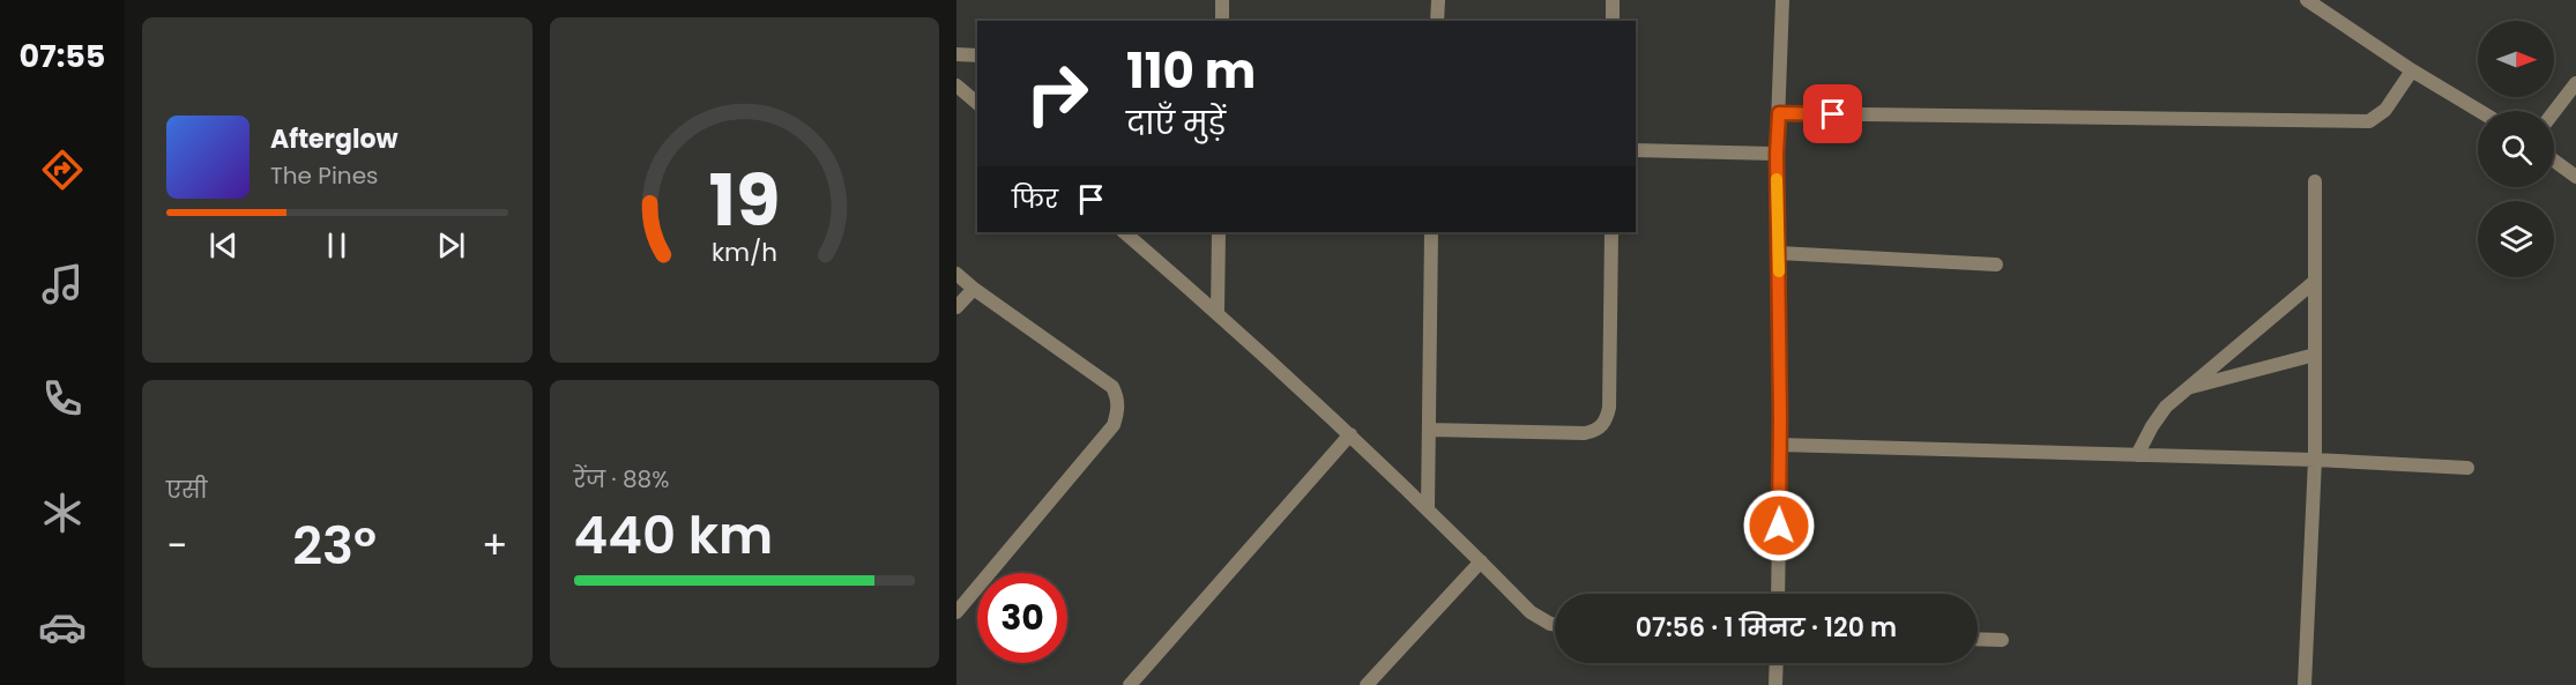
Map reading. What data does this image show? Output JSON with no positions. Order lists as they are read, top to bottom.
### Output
{
  "north": "right",
  "page": {
    "tabs": "07:55",
    "turn": ["110 m", "दाएँ मुड़ें"],
    "song": ["Afterglow", "The Pines"],
    "then": "फिर",
    "tile": [
      "एसी",
      ["रेंज · 88%", "440 km"]
    ],
    "heat": ["−", "23°", "+"],
    "limit": "30",
    "trip": "07:56 · 1 मिनट · 120 m",
    "gauge": ["19", "km/h"]
  }
}
